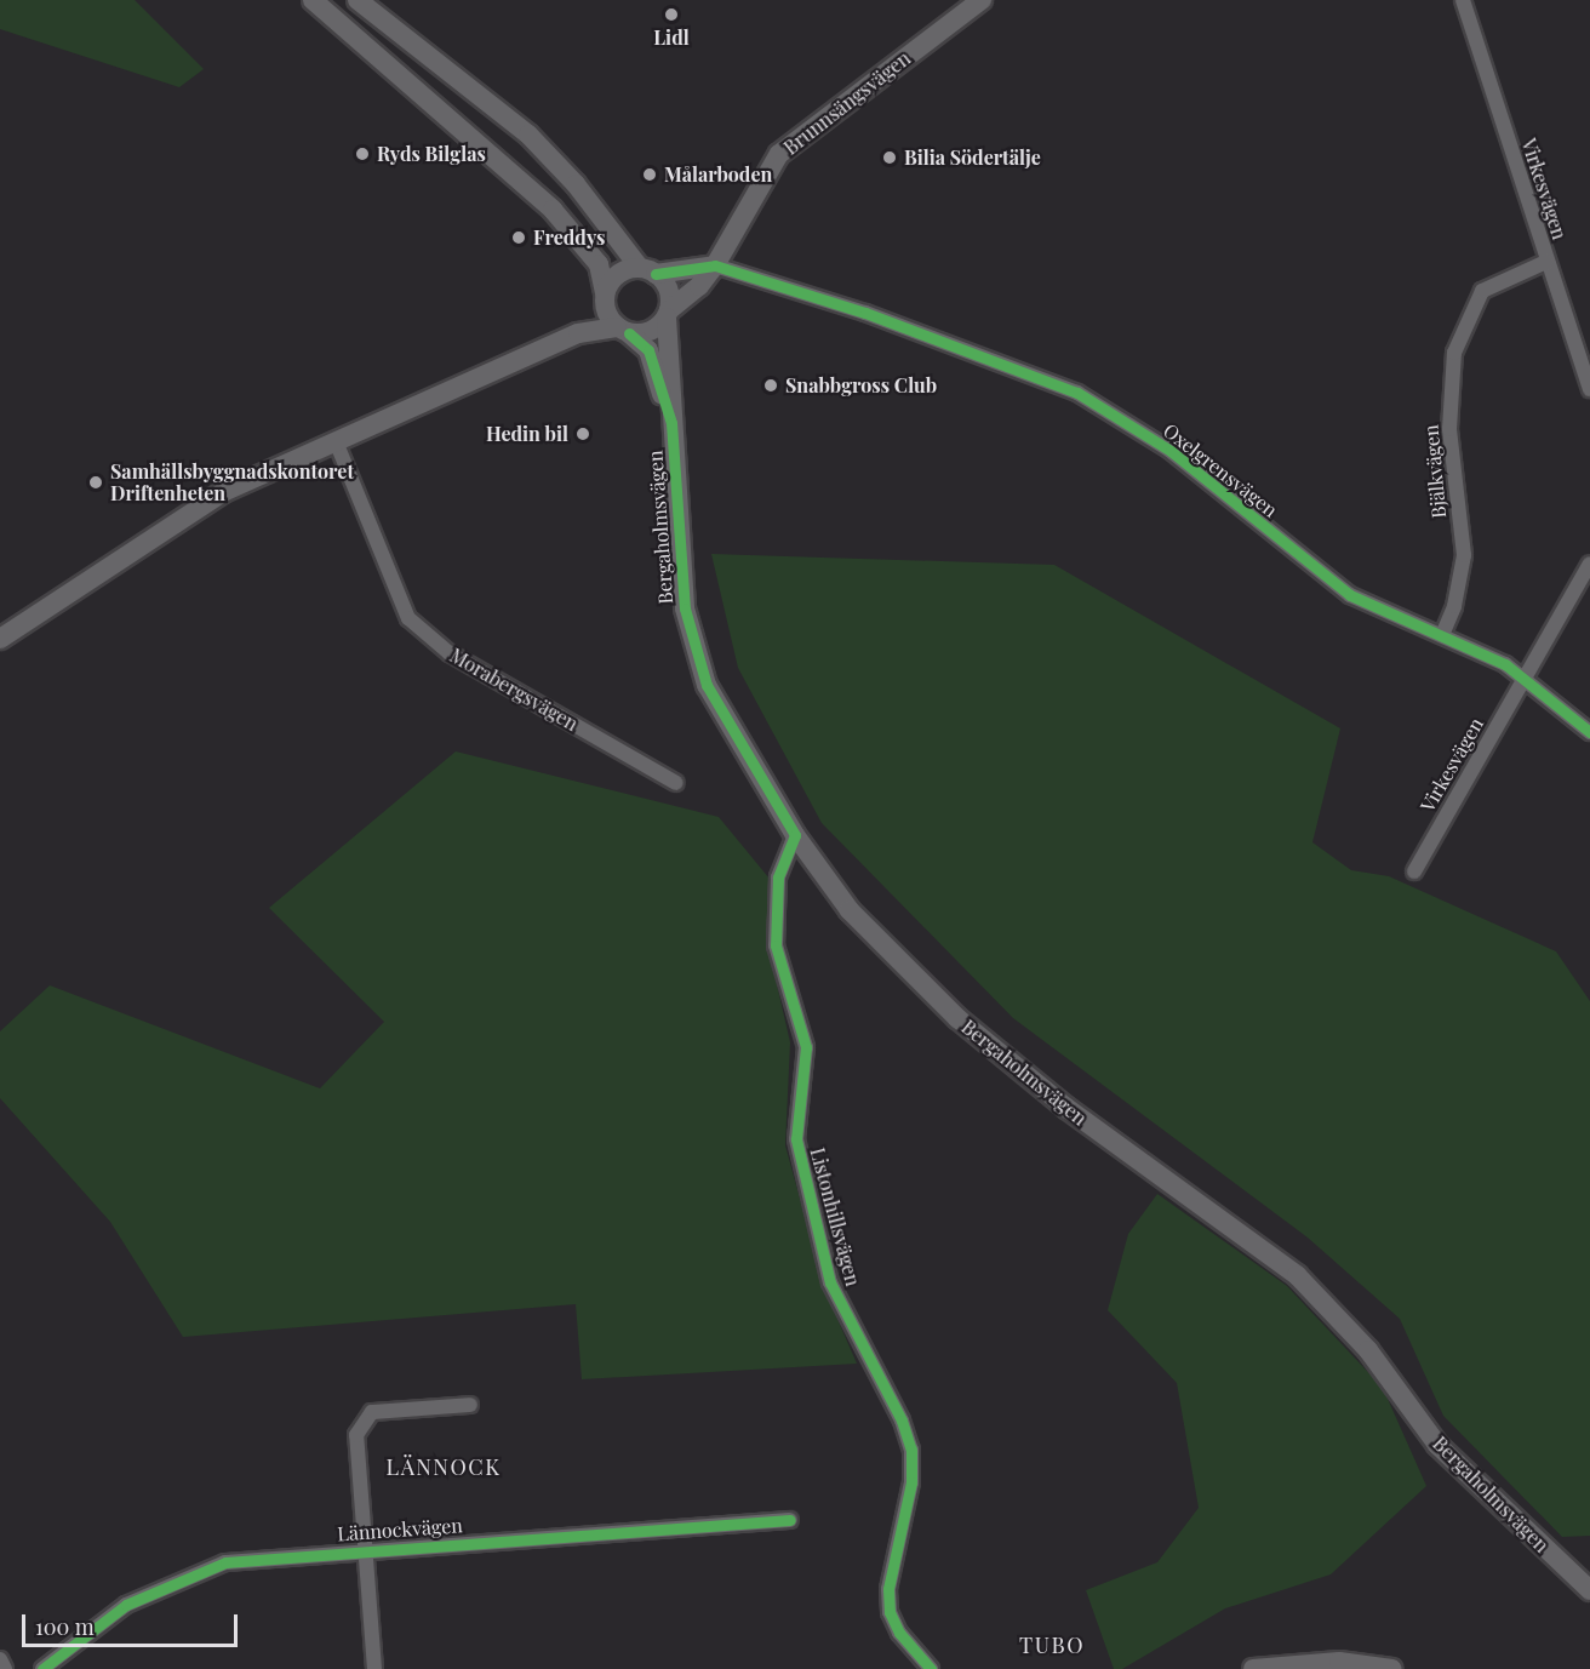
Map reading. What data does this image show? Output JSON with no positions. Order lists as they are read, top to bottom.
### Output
{
  "streets": {
    "main road": ["Brunnsängsvägen", "Bergaholmsvägen"],
    "street": [
      "Virkesvägen",
      "Oxelgrensvägen",
      "Bjälkvägen",
      "Morabergsvägen",
      "Listonhillsvägen",
      "Lännockvägen"
    ]
  },
  "crossings": [
    ["Brunnsängsvägen", "Oxelgrensvägen"],
    ["Brunnsängsvägen", "Bergaholmsvägen"],
    ["Virkesvägen", "Oxelgrensvägen"],
    ["Virkesvägen", "Bjälkvägen"],
    ["Oxelgrensvägen", "Bjälkvägen"],
    ["Bergaholmsvägen", "Listonhillsvägen"]
  ],
  "districts": ["LÄNNOCK", "TUBO"],
  "places": [
    "Lidl",
    "Ryds Bilglas",
    "Bilia Södertälje",
    "Målarboden",
    "Freddys",
    "Snabbgross Club",
    "Hedin bil",
    "Samhällsbyggnadskontoret Driftenheten"
  ],
  "scale_bar": "100 m"
}
